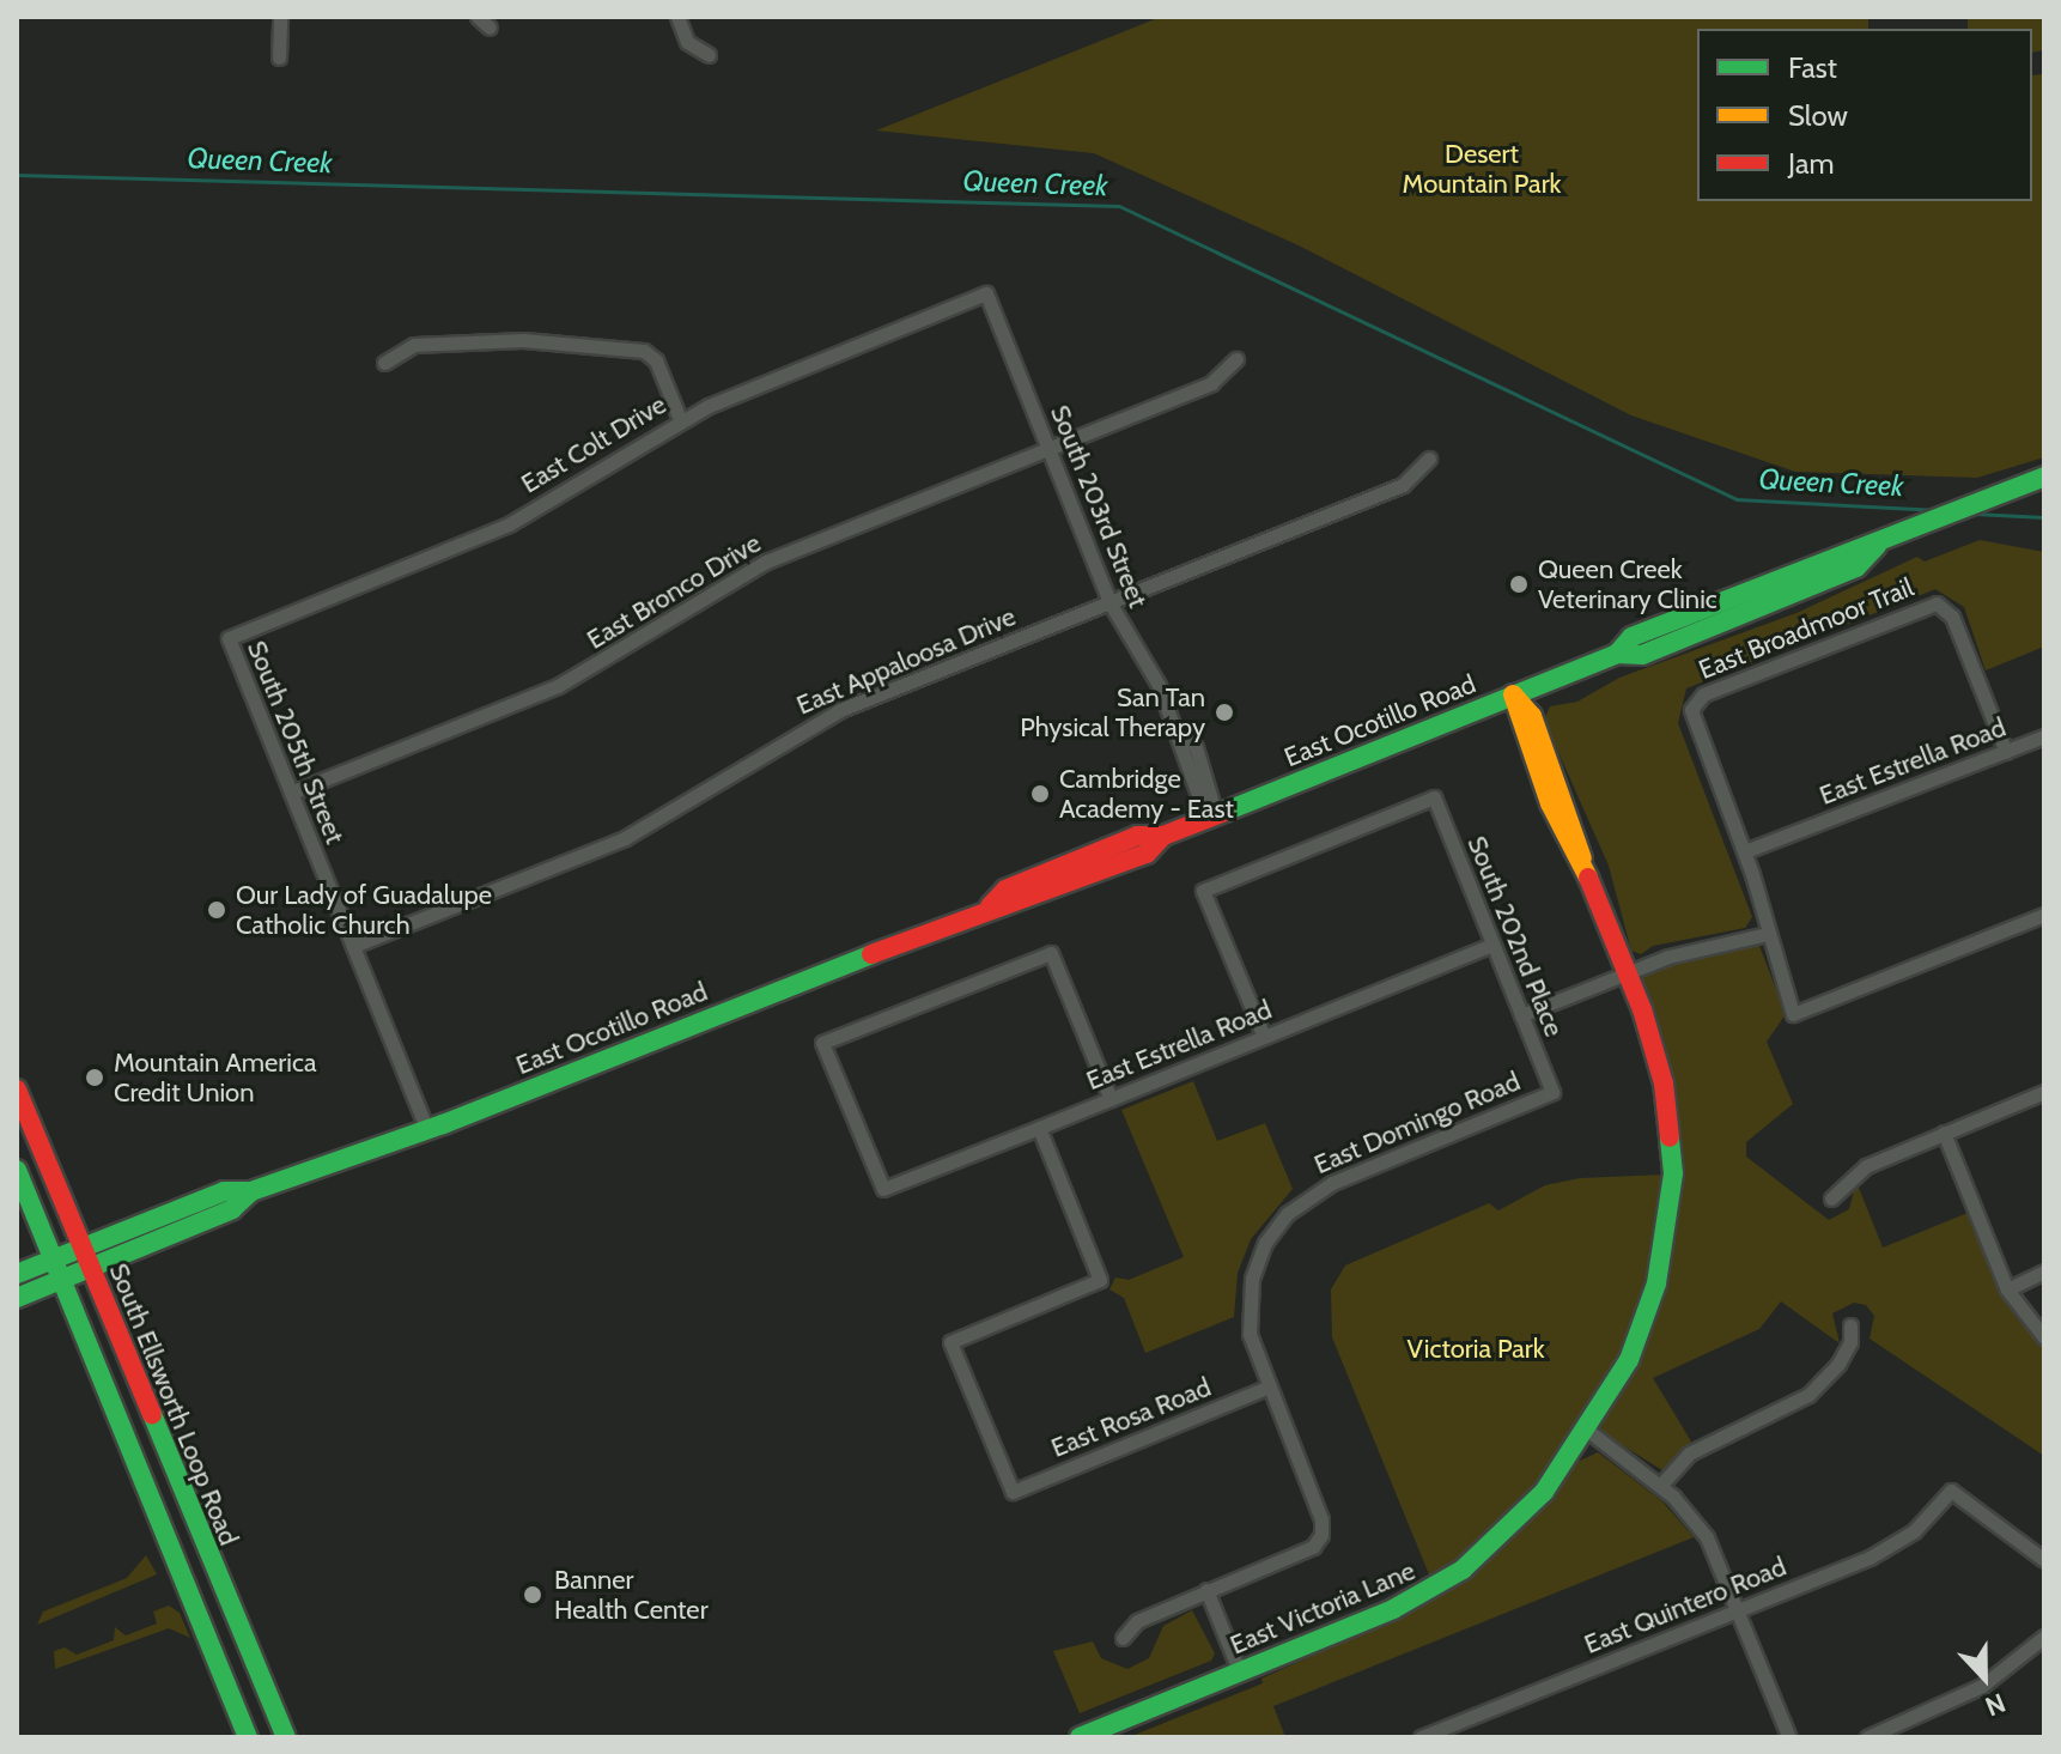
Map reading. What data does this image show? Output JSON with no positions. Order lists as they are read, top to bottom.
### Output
{
  "streets": {
    "main road": ["East Ocotillo Road", "South Ellsworth Loop Road", "East Victoria Lane"],
    "street": [
      "East Colt Drive",
      "South 203rd Street",
      "East Bronco Drive",
      "East Broadmoor Trail",
      "East Appaloosa Drive",
      "South 205th Street",
      "East Estrella Road",
      "South 202nd Place",
      "East Domingo Road",
      "East Rosa Road",
      "East Quintero Road"
    ]
  },
  "crossings": [
    ["East Colt Drive", "South 203rd Street"],
    ["East Colt Drive", "South 205th Street"],
    ["South 203rd Street", "East Bronco Drive"],
    ["South 203rd Street", "East Appaloosa Drive"],
    ["South 203rd Street", "East Ocotillo Road"],
    ["East Bronco Drive", "South 205th Street"],
    ["East Broadmoor Trail", "East Estrella Road"],
    ["East Appaloosa Drive", "South 205th Street"],
    ["East Ocotillo Road", "South 205th Street"],
    ["East Ocotillo Road", "South Ellsworth Loop Road"],
    ["East Ocotillo Road", "East Victoria Lane"],
    ["East Estrella Road", "South 202nd Place"],
    ["East Estrella Road", "East Rosa Road"],
    ["South 202nd Place", "East Domingo Road"],
    ["East Domingo Road", "East Rosa Road"]
  ],
  "water": ["Queen Creek"],
  "parks": ["Desert Mountain Park", "Victoria Park"],
  "places": [
    "Queen Creek Veterinary Clinic",
    "San Tan Physical Therapy",
    "Cambridge Academy - East",
    "Our Lady of Guadalupe Catholic Church",
    "Mountain America Credit Union",
    "Banner Health Center"
  ],
  "legend": ["Fast", "Slow", "Jam"],
  "north": "bottom"
}
